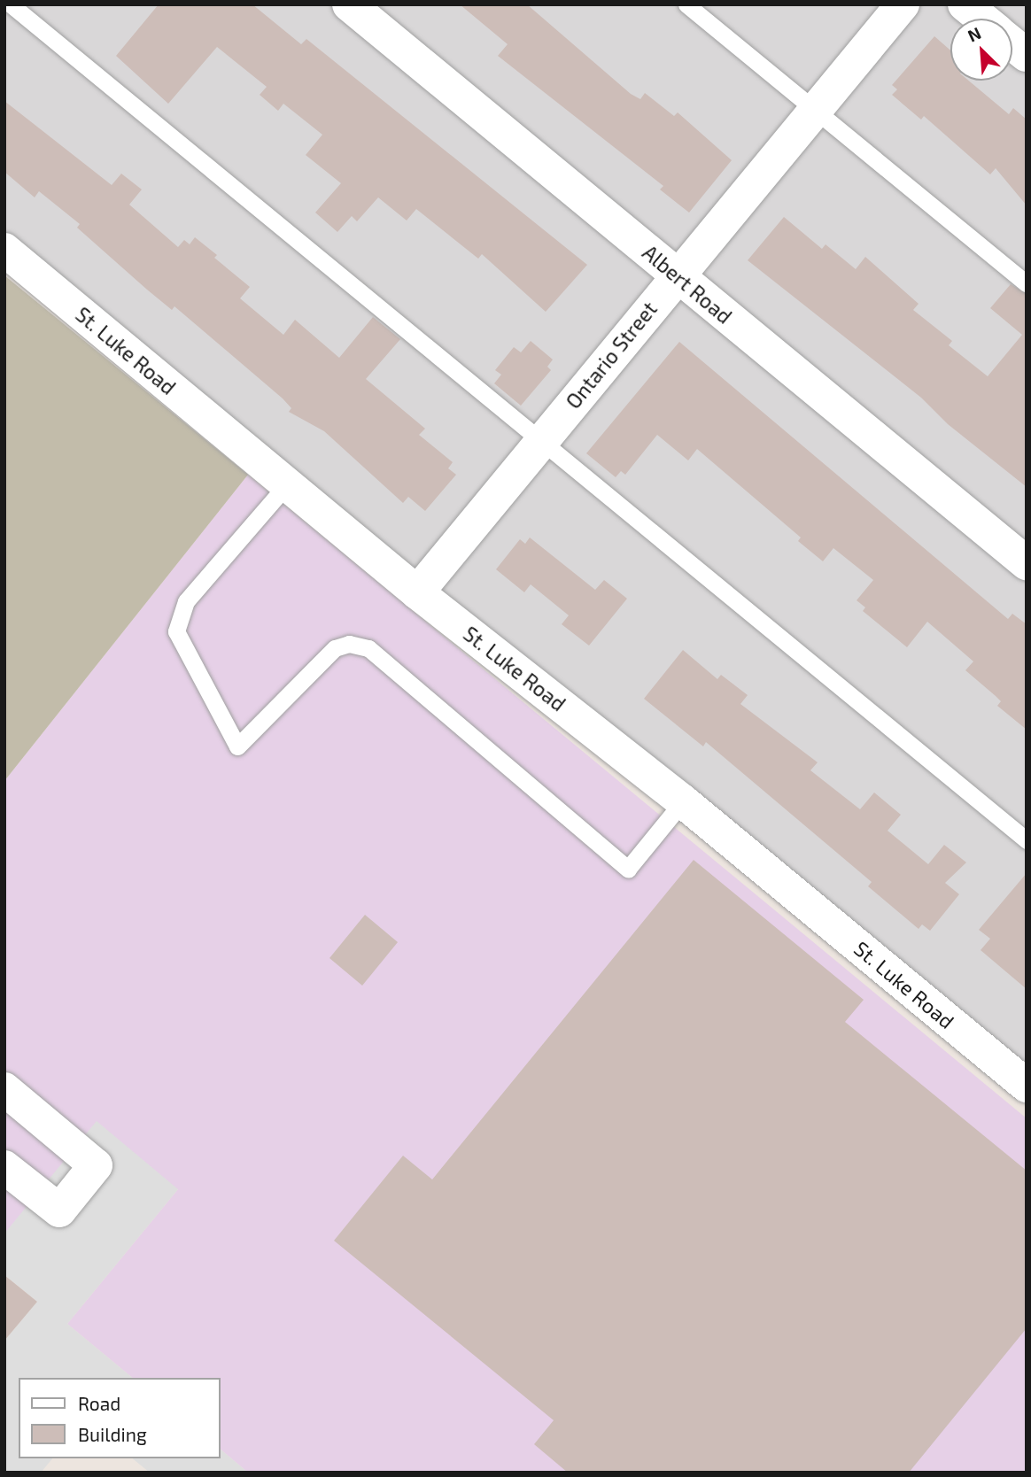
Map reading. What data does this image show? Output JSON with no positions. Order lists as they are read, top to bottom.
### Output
{
  "streets": {
    "street": ["Albert Road", "St. Luke Road", "Ontario Street"]
  },
  "crossings": [
    ["Albert Road", "Ontario Street"],
    ["St. Luke Road", "Ontario Street"]
  ],
  "legend": ["Road", "Building"],
  "north": "top left"
}
